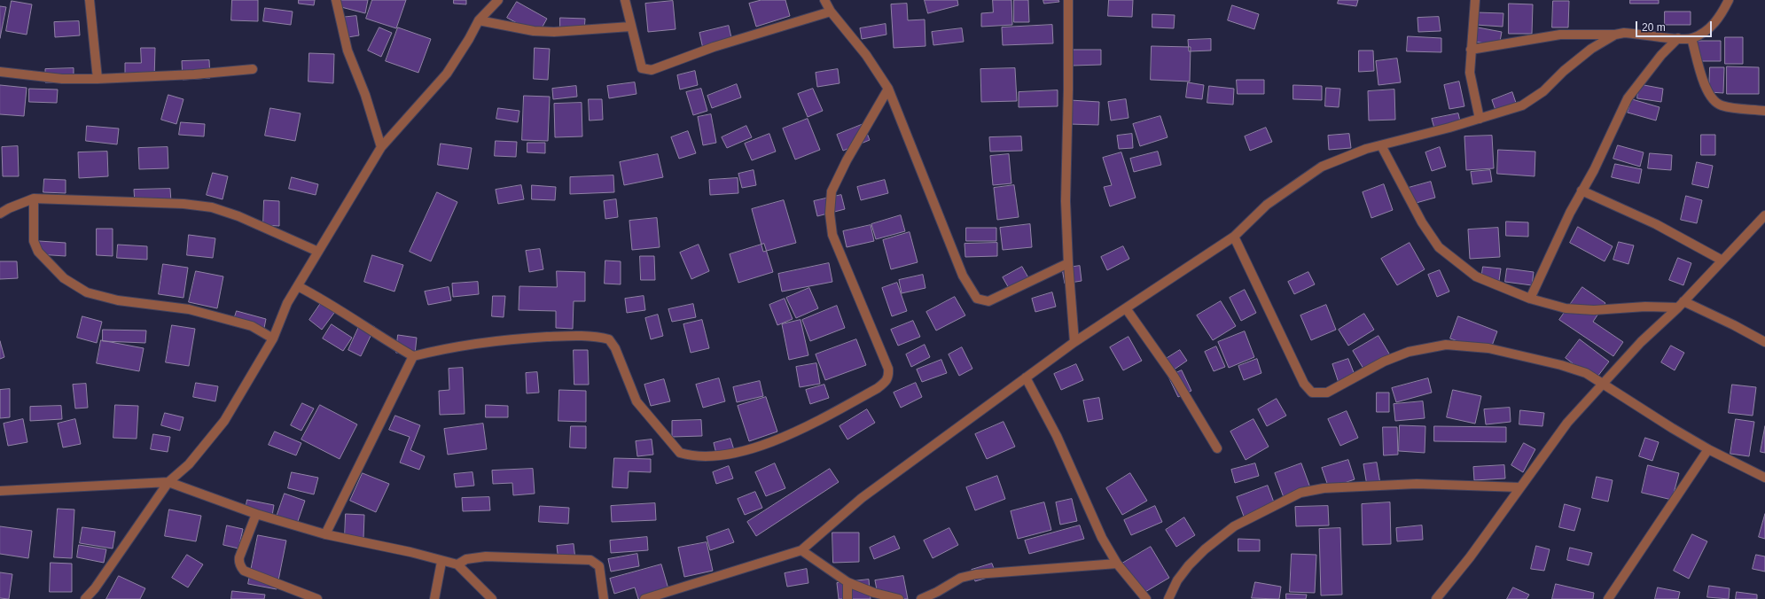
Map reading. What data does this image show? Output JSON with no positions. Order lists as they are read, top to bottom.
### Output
{
  "scale_bar": "20 m"
}
